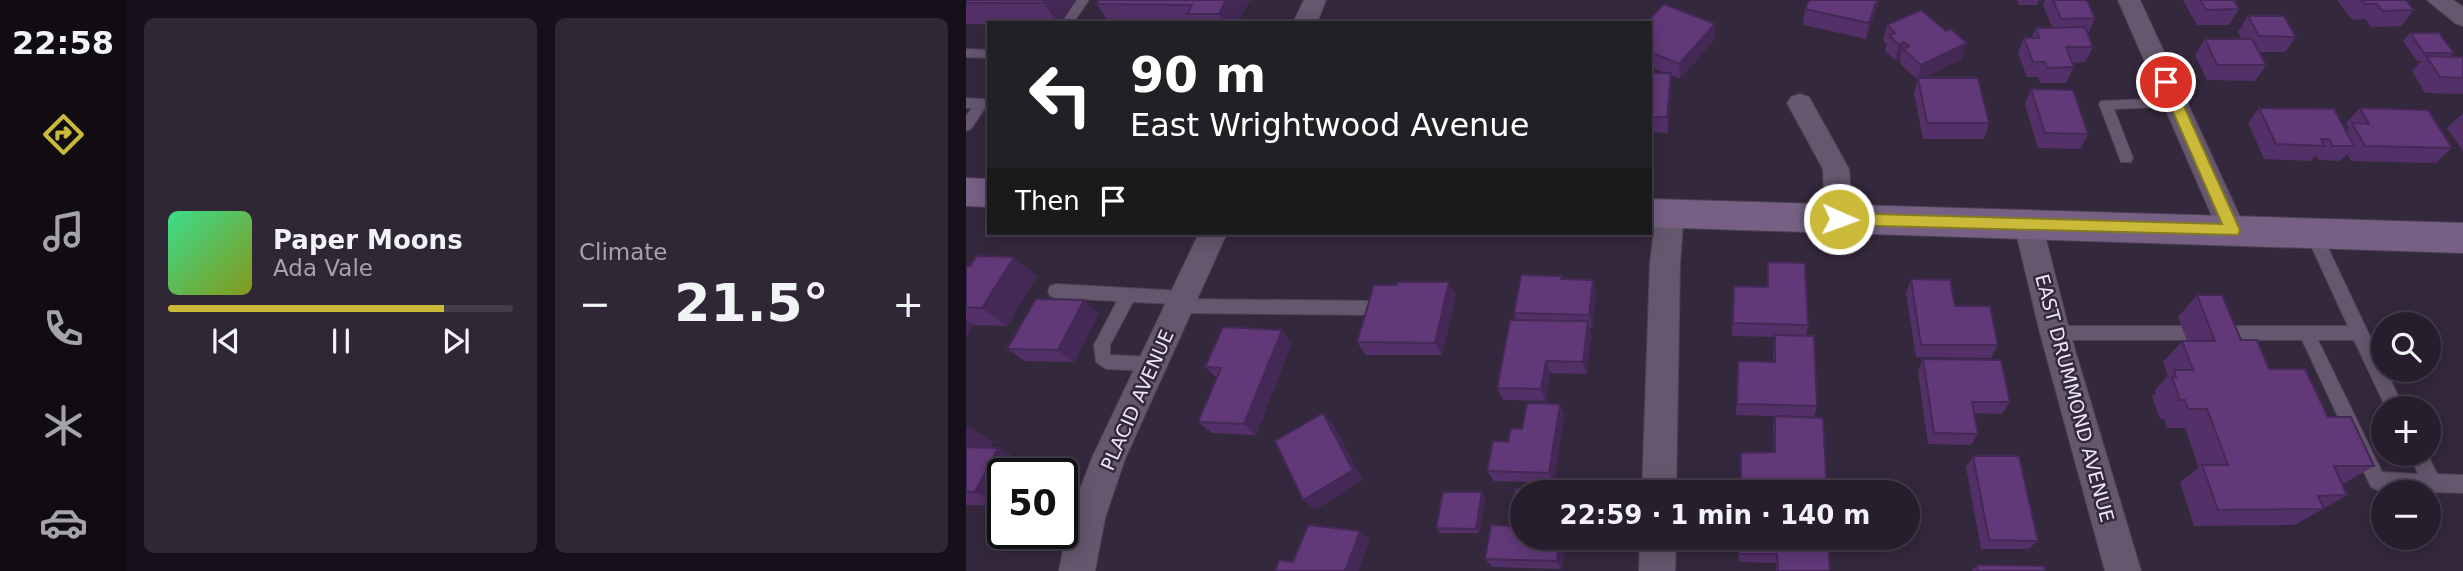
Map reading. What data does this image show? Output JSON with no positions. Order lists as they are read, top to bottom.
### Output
{
  "streets": {
    "street": ["EAST DRUMMOND AVENUE", "PLACID AVENUE"]
  },
  "page": {
    "tabs": "22:58",
    "tile": "Climate",
    "turn": ["90 m", "East Wrightwood Avenue"],
    "then": "Then",
    "song": ["Paper Moons", "Ada Vale"],
    "heat": ["−", "21.5°", "+"],
    "map_buttons": ["+", "−"],
    "limit": "50",
    "trip": "22:59 · 1 min · 140 m"
  }
}
